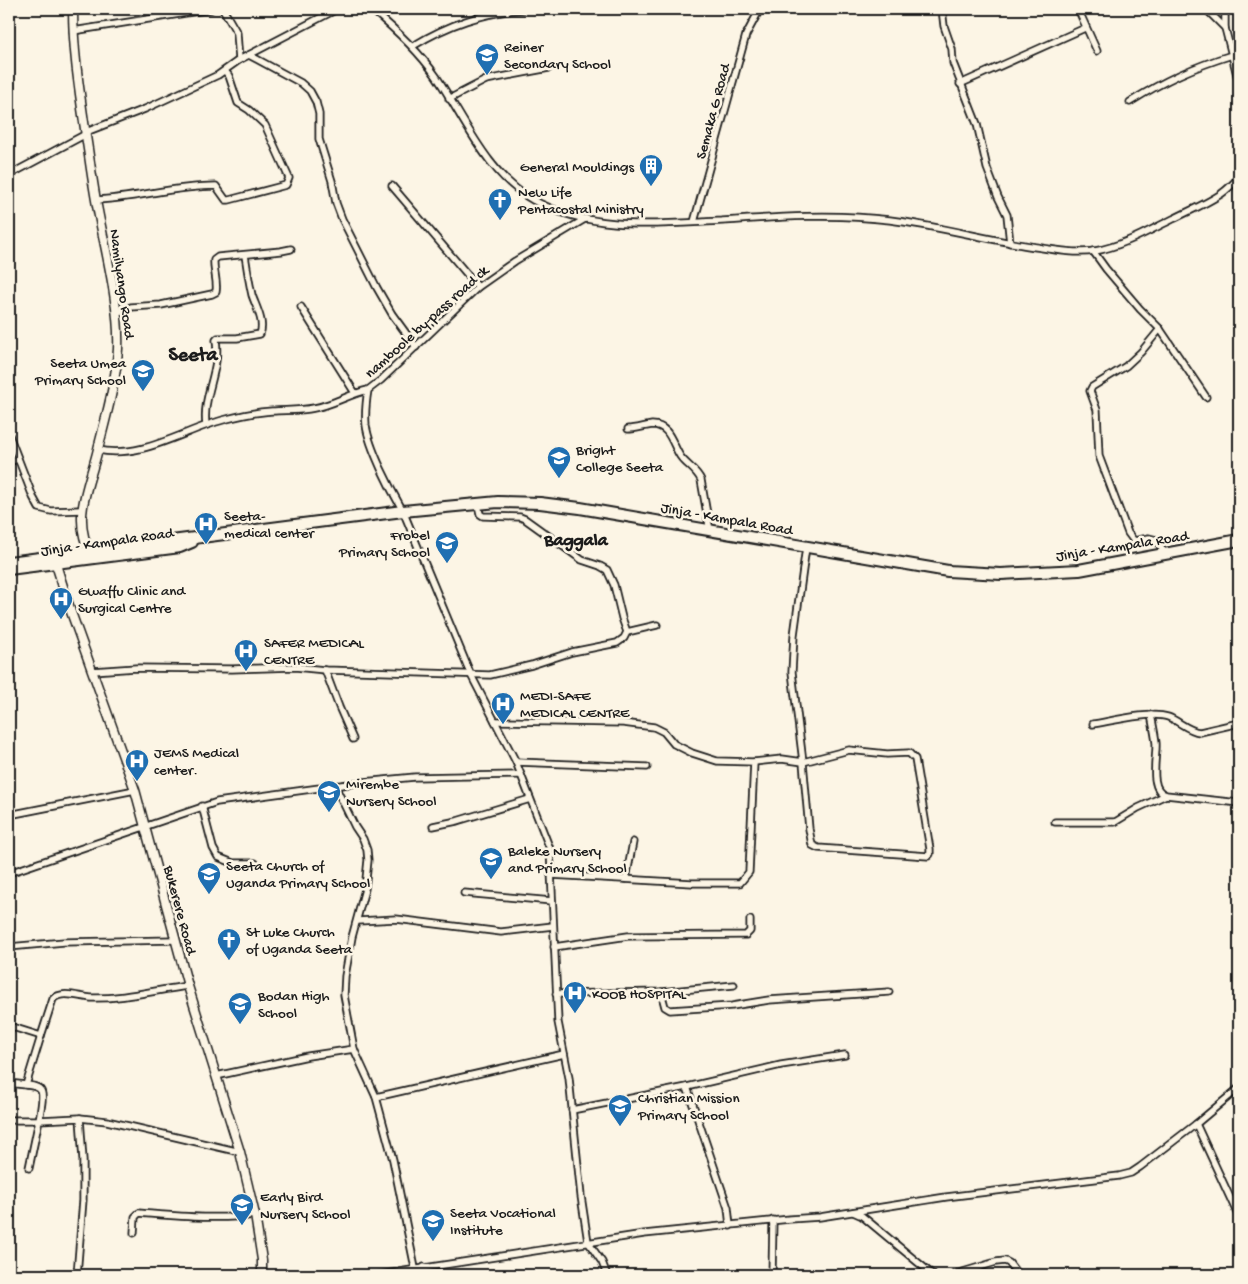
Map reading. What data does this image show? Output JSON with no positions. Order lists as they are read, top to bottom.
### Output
{
  "streets": {
    "highway": ["Jinja - Kampala Road"],
    "main road": ["Namilyango Road", "Bukerere Road"],
    "street": ["Semaka G Road", "namboole by-pass road ck"]
  },
  "crossings": [
    ["Namilyango Road", "Jinja - Kampala Road"],
    ["namboole by-pass road ck", "Jinja - Kampala Road"],
    ["Jinja - Kampala Road", "Bukerere Road"]
  ],
  "districts": ["Seeta", "Baggala"],
  "places": {
    "school or university": [
      "Reiner Secondary School",
      "Seeta Umea Primary School",
      "Bright College Seeta",
      "Frobel Primary School",
      "Mirembe Nursery School",
      "Baleke Nursery and Primary School",
      "Seeta Church of Uganda Primary School",
      "Bodan High School",
      "Christian Mission Primary School",
      "Early Bird Nursery School",
      "Seeta Vocational Institute"
    ],
    "building": ["General Mouldings"],
    "church": ["New Life Pentacostal Ministry", "St Luke Church of Uganda Seeta"],
    "hospital": [
      "Seeta- medical center",
      "Gwaffu Clinic and Surgical Centre",
      "SAFER MEDICAL CENTRE",
      "MEDI-SAFE MEDICAL CENTRE",
      "JEMS Medical center.",
      "KOOB HOSPITAL"
    ]
  }
}
